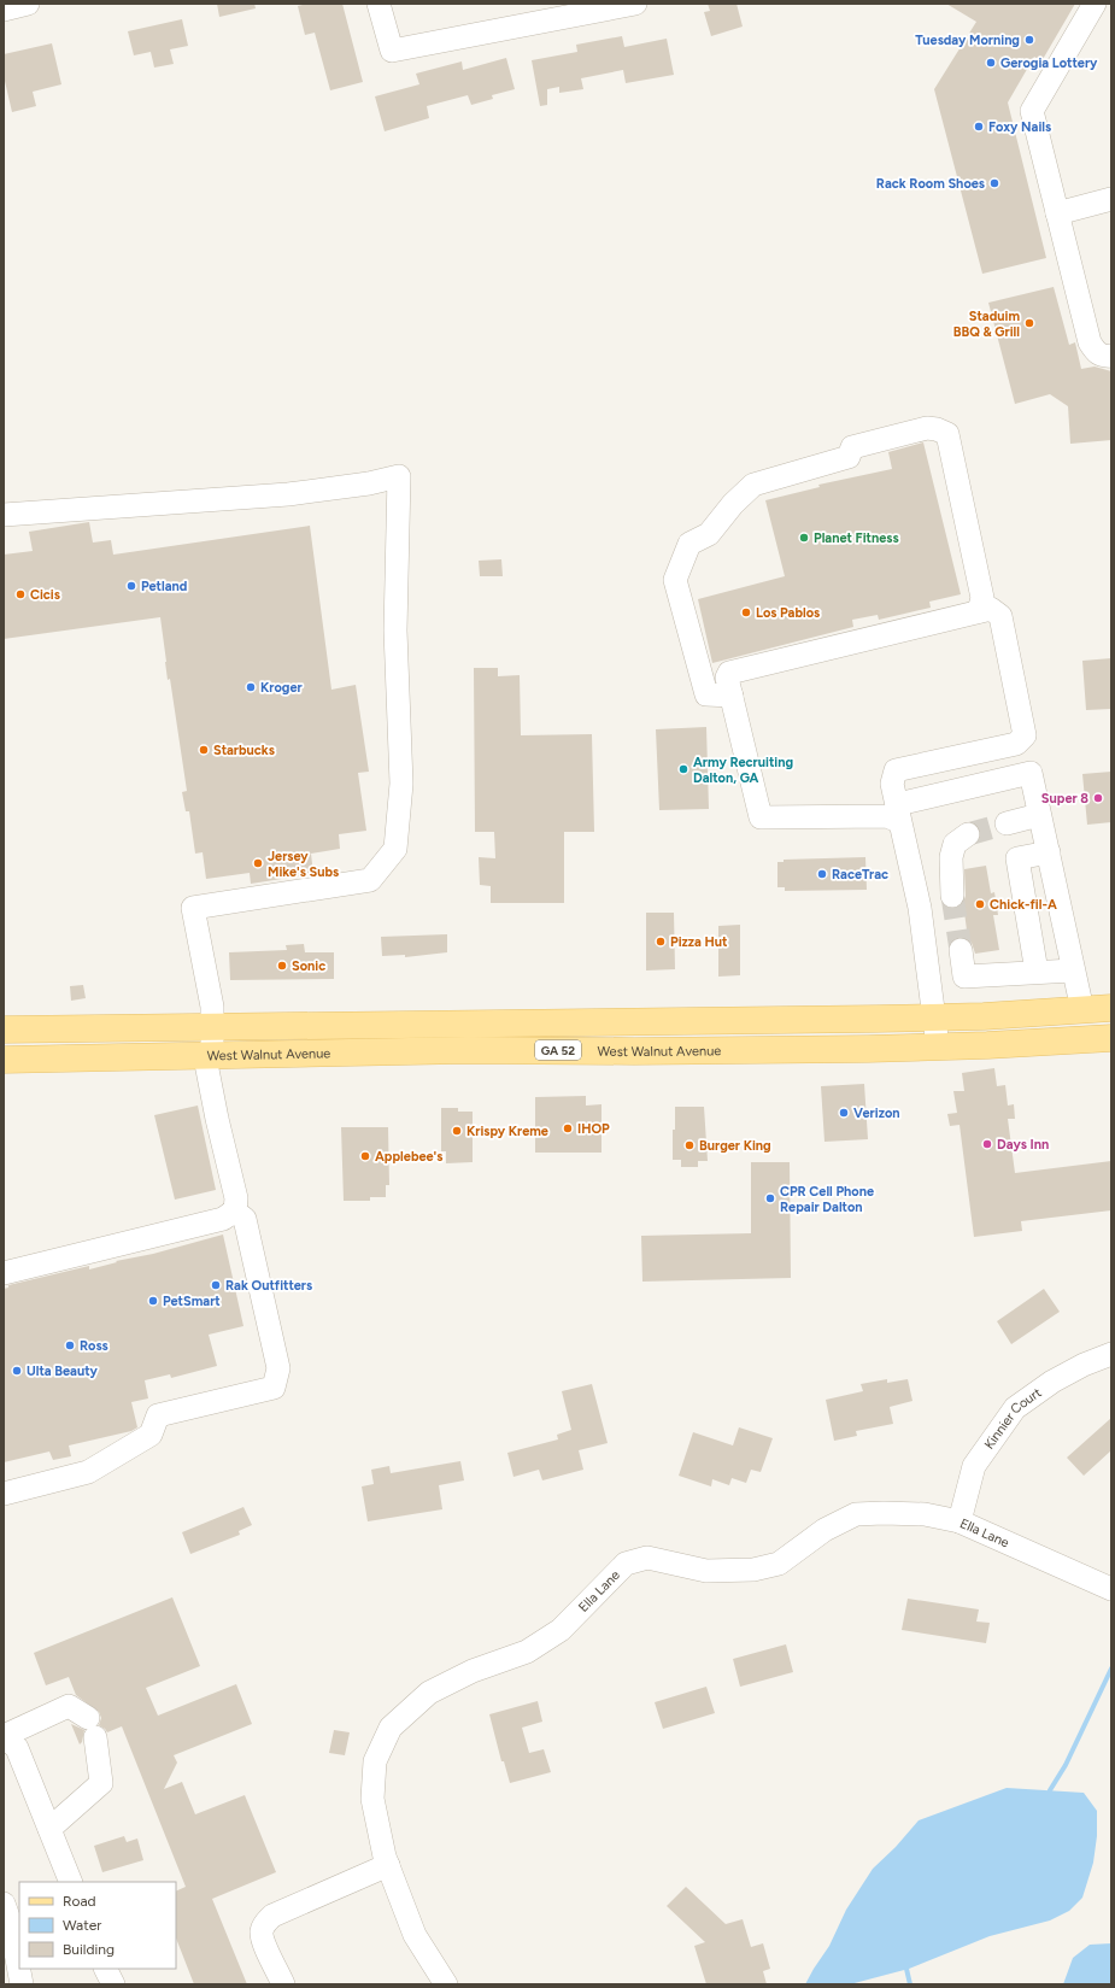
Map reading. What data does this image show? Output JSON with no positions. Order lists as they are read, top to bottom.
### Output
{
  "streets": {
    "main road": ["GA 52", "West Walnut Avenue"],
    "street": ["Kinnier Court", "Ella Lane"]
  },
  "crossings": [
    ["Kinnier Court", "Ella Lane"]
  ],
  "places": [
    "Tuesday Morning",
    "Gerogia Lottery",
    "Foxy Nails",
    "Rack Room Shoes",
    "Staduim BBQ & Grill",
    "Planet Fitness",
    "Petland",
    "Cicis",
    "Los Pablos",
    "Kroger",
    "Starbucks",
    "Army Recruiting Dalton, GA",
    "Super 8",
    "Jersey Mike's Subs",
    "RaceTrac",
    "Chick-fil-A",
    "Pizza Hut",
    "Sonic",
    "Verizon",
    "IHOP",
    "Krispy Kreme",
    "Days Inn",
    "Burger King",
    "Applebee's",
    "CPR Cell Phone Repair Dalton",
    "Rak Outfitters",
    "PetSmart",
    "Ross",
    "Ulta Beauty"
  ],
  "legend": ["Road", "Water", "Building"]
}
